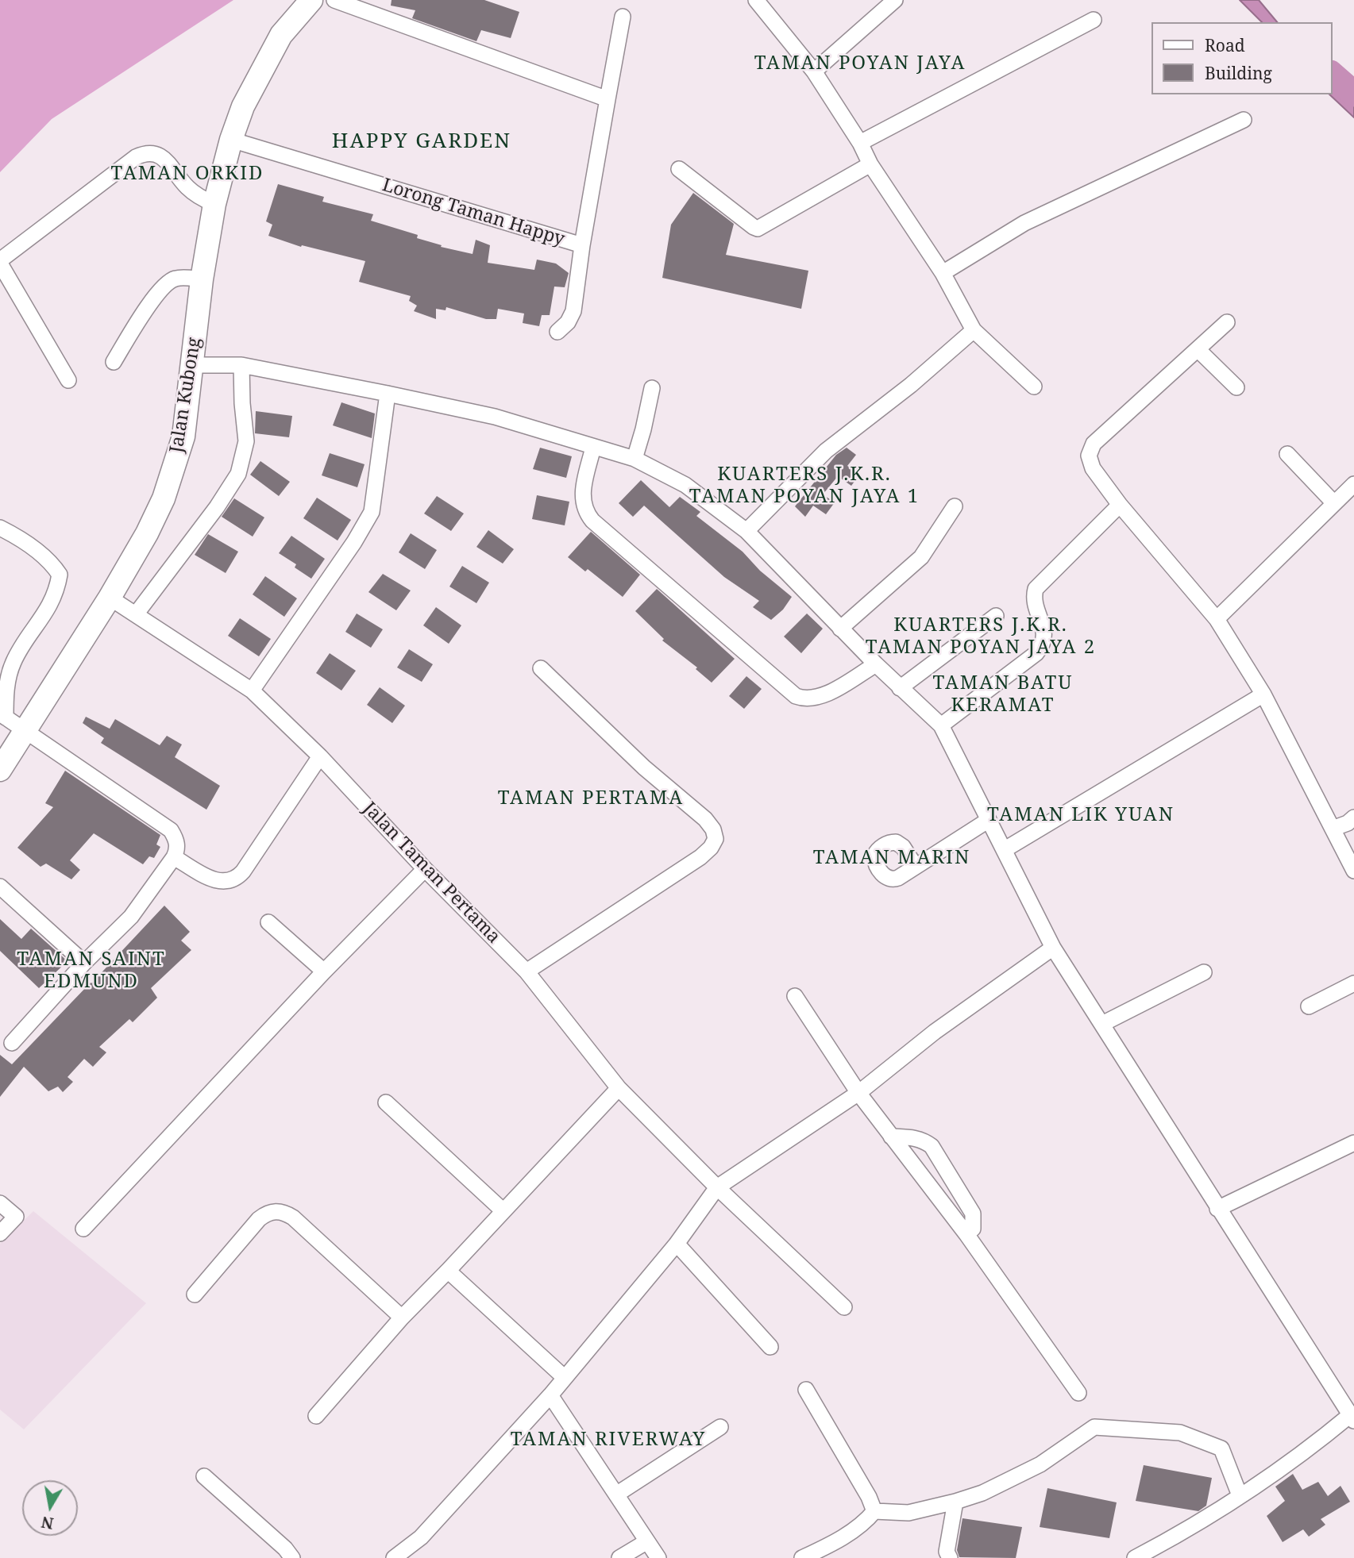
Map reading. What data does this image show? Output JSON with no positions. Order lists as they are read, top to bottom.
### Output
{
  "streets": {
    "highway": ["Jalan Kubong"],
    "street": ["Lorong Taman Happy", "Jalan Taman Pertama"]
  },
  "crossings": [
    ["Lorong Taman Happy", "Jalan Kubong"],
    ["Jalan Kubong", "Jalan Taman Pertama"]
  ],
  "districts": [
    "TAMAN POYAN JAYA",
    "HAPPY GARDEN",
    "TAMAN ORKID",
    "KUARTERS J.K.R. TAMAN POYAN JAYA 1",
    "KUARTERS J.K.R. TAMAN POYAN JAYA 2",
    "TAMAN BATU KERAMAT",
    "TAMAN PERTAMA",
    "TAMAN LIK YUAN",
    "TAMAN MARIN",
    "TAMAN SAINT EDMUND",
    "TAMAN RIVERWAY"
  ],
  "legend": ["Road", "Building"],
  "north": "bottom"
}
